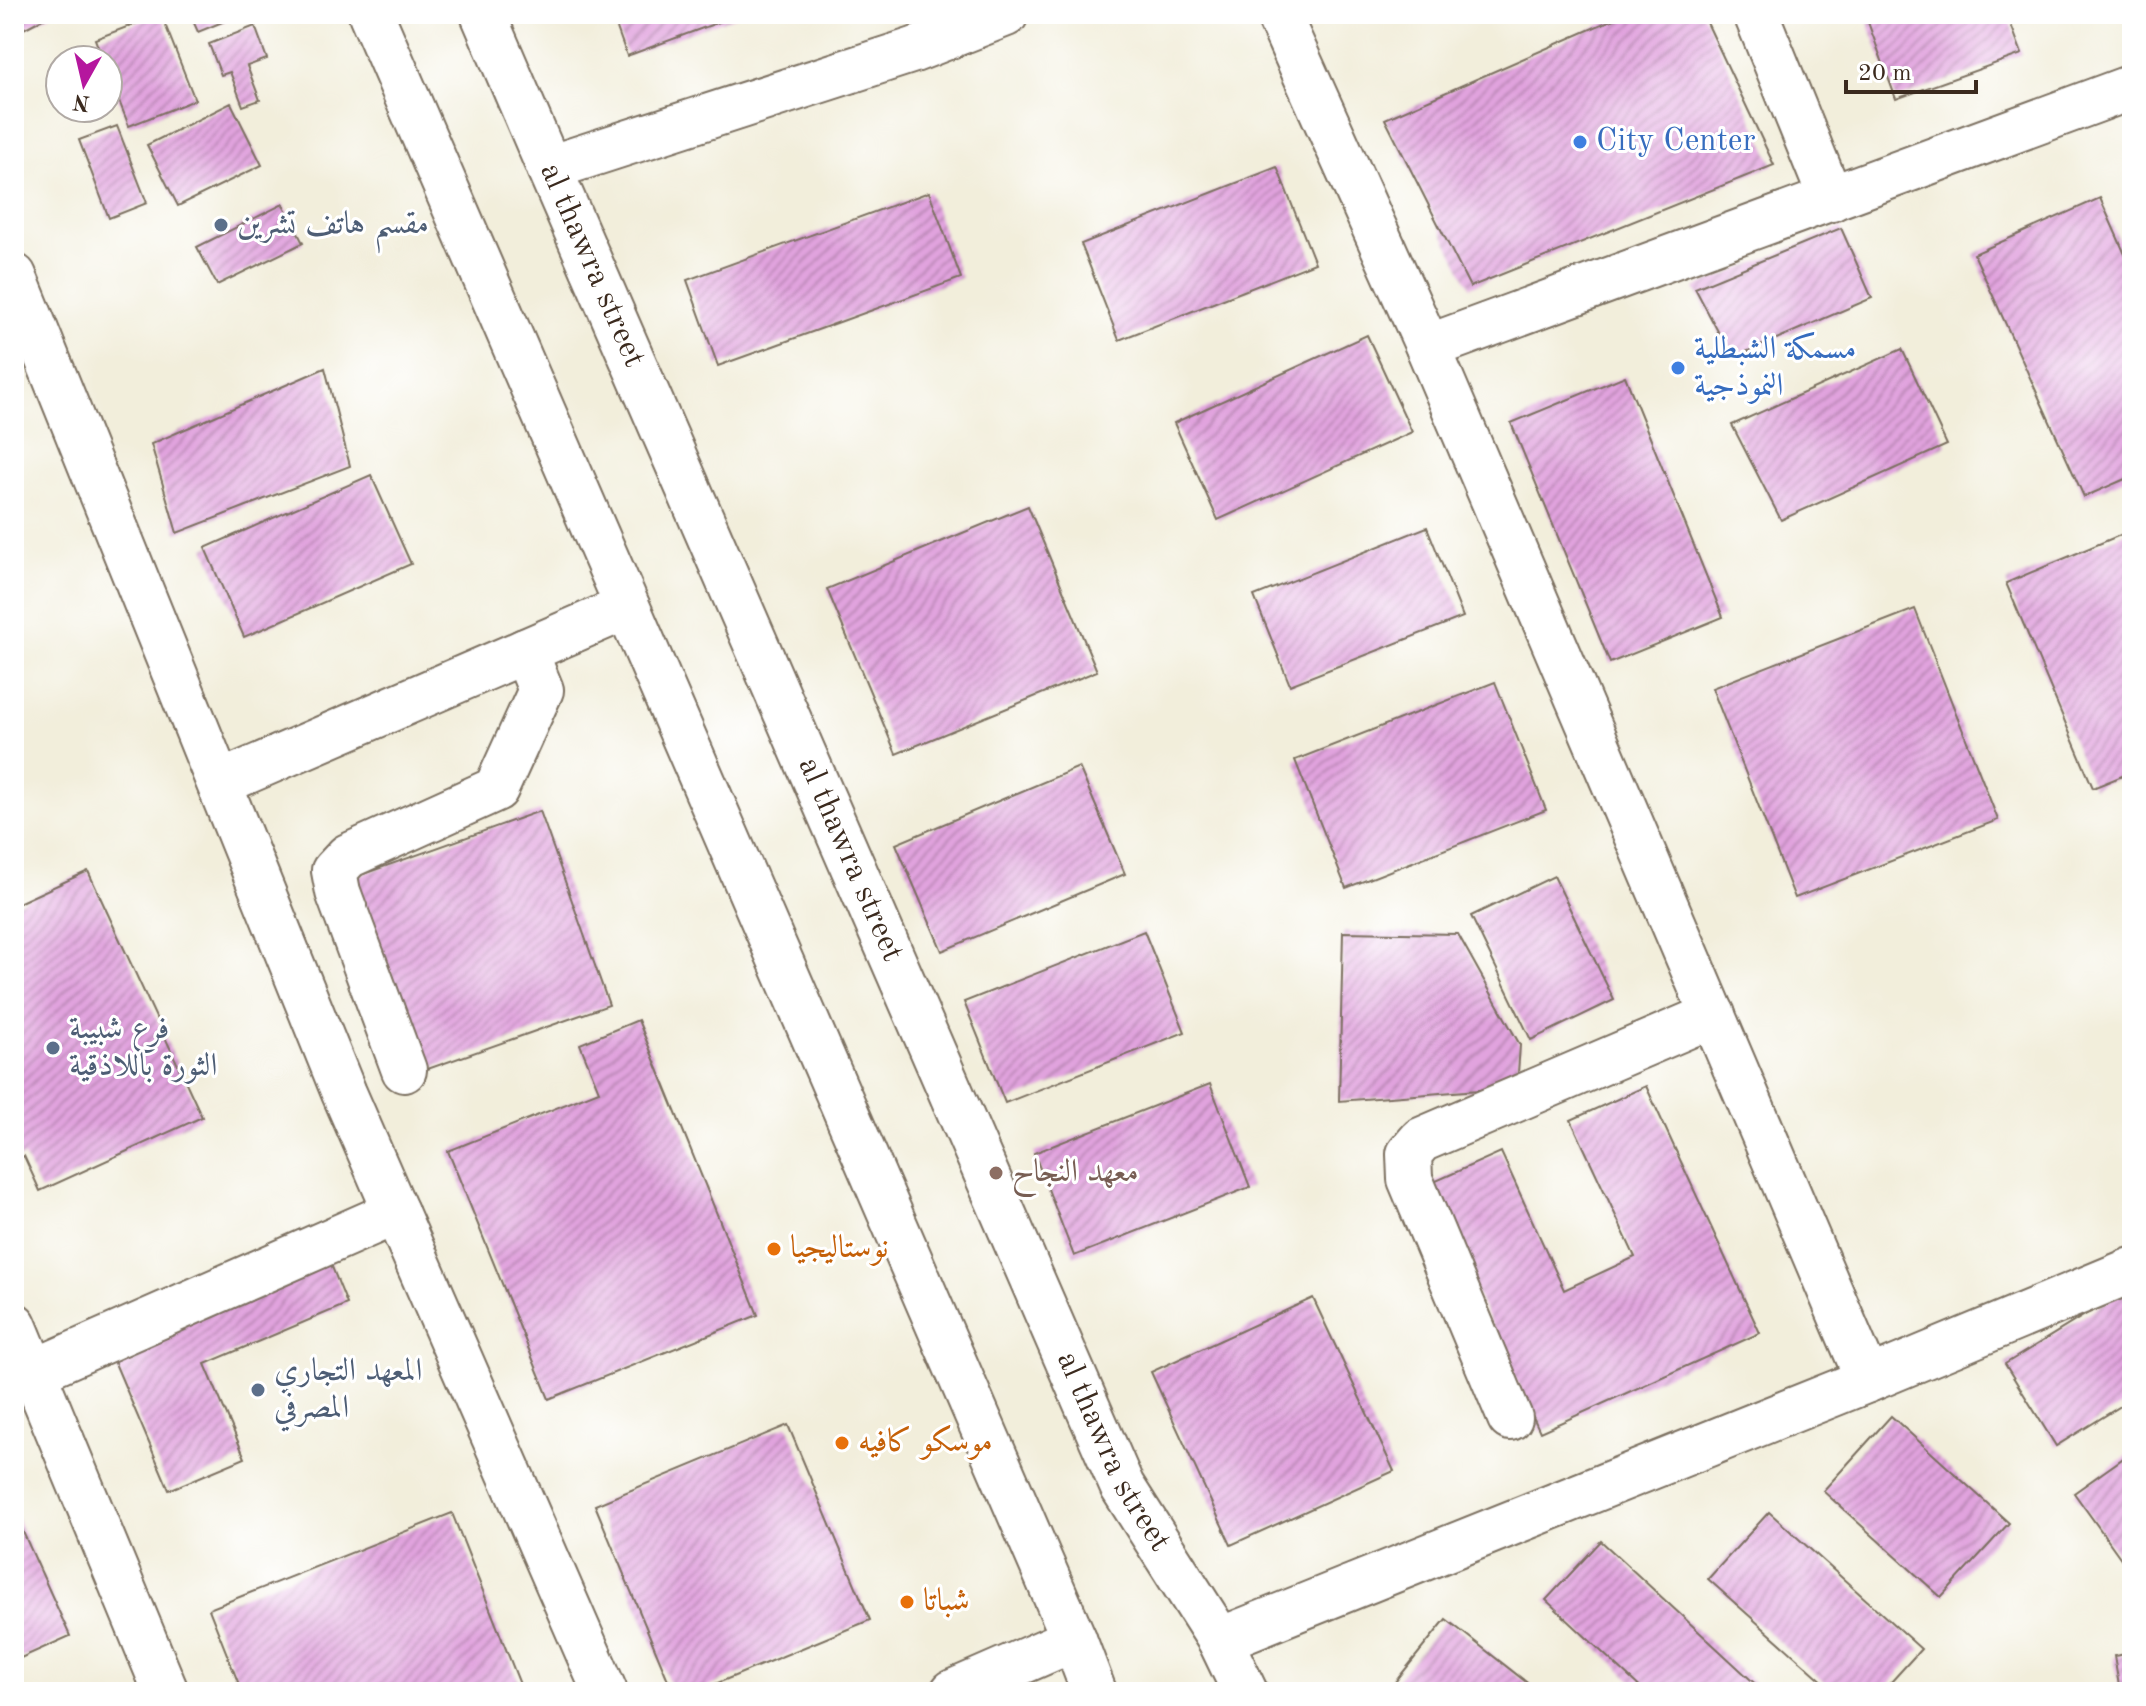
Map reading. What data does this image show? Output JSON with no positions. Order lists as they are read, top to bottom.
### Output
{
  "streets": {
    "street": ["al thawra street"]
  },
  "places": [
    "City Center",
    "مقسم هاتف تشرين",
    "مسمكة الشبطلية النموذجية",
    "فرع شبيبة الثورة باللاذقية",
    "معهد النجاح",
    "نوستاليجيا",
    "المعهد التجاري المصرفي",
    "موسكو كافيه",
    "شباتا"
  ],
  "scale_bar": "20 m",
  "north": "bottom"
}
